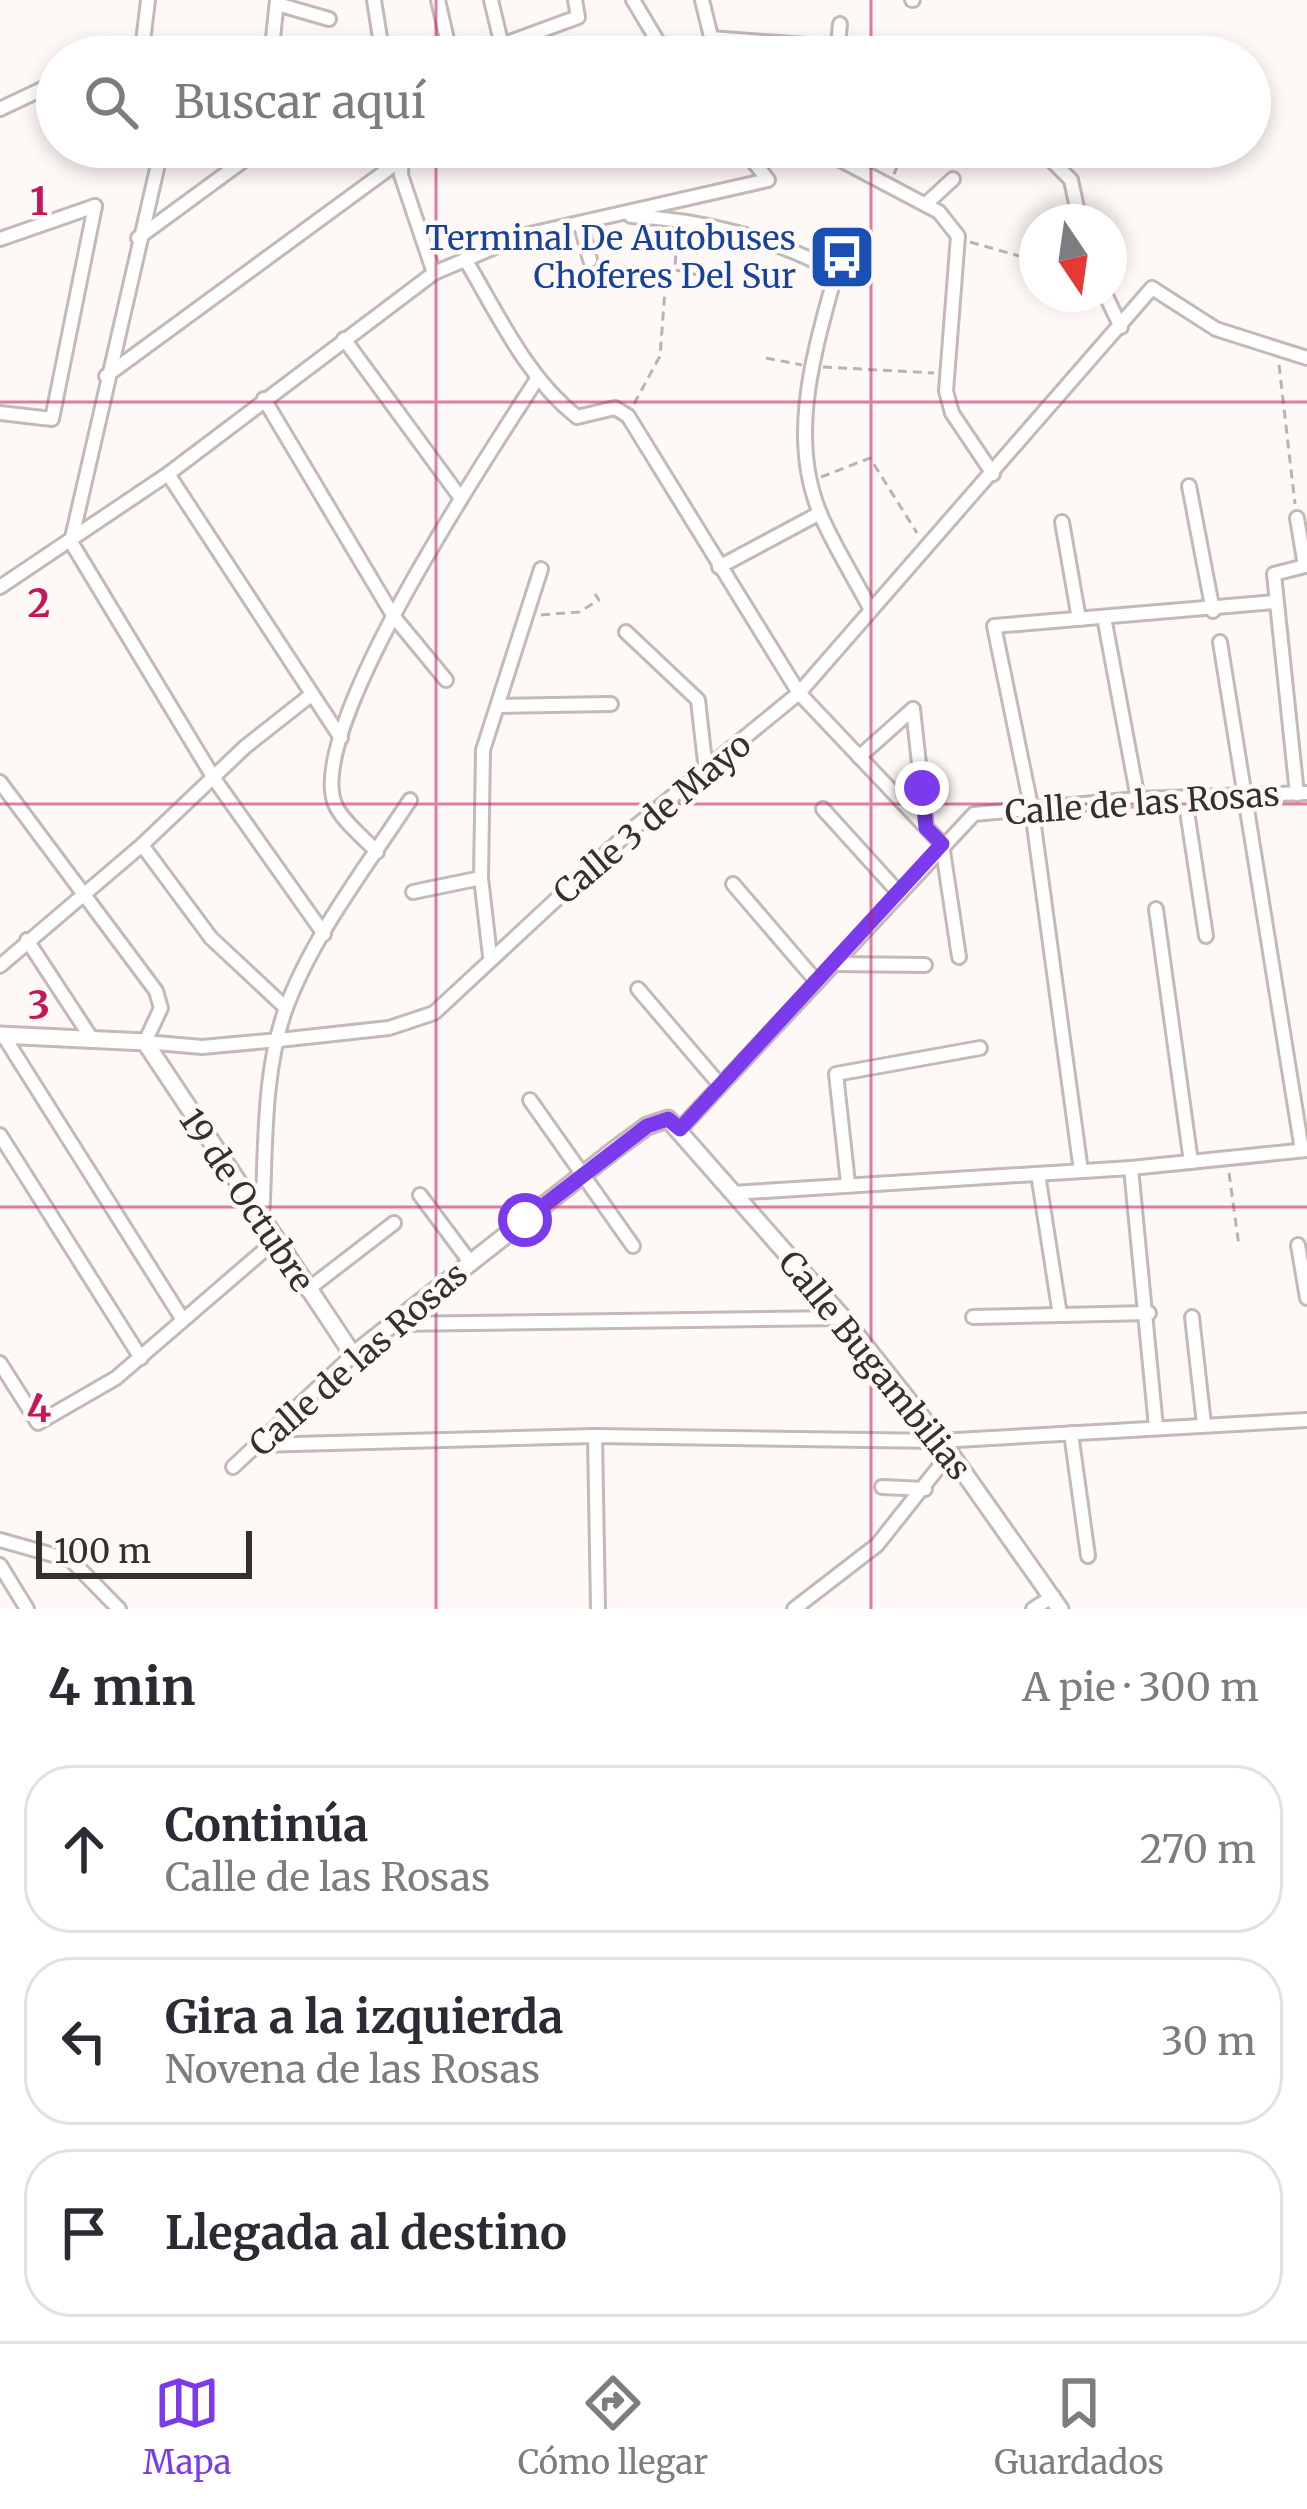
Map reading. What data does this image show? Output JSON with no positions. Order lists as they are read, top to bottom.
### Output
{
  "streets": {
    "street": [
      "Calle de las Rosas",
      "Calle 3 de Mayo",
      "19 de Octubre",
      "Calle Bugambilias"
    ]
  },
  "crossings": [
    ["Calle de las Rosas", "19 de Octubre"],
    ["Calle de las Rosas", "Calle Bugambilias"],
    ["Calle 3 de Mayo", "19 de Octubre"]
  ],
  "places": {
    "bus stop": ["Terminal De Autobuses Choferes Del Sur"]
  },
  "scale_bar": "100 m",
  "north": "bottom",
  "page": {
    "search": "Buscar aquí",
    "scale": "100 m",
    "heading": ["4 min", "A pie · 300 m"],
    "list": [
      ["Continúa", "Calle de las Rosas", "270 m"],
      ["Gira a la izquierda", "Novena de las Rosas", "30 m"],
      "Llegada al destino"
    ],
    "nav": ["Mapa", "Cómo llegar", "Guardados"]
  },
  "grid": {
    "rows": [
      "1",
      "2",
      "3",
      "4"
    ]
  }
}
